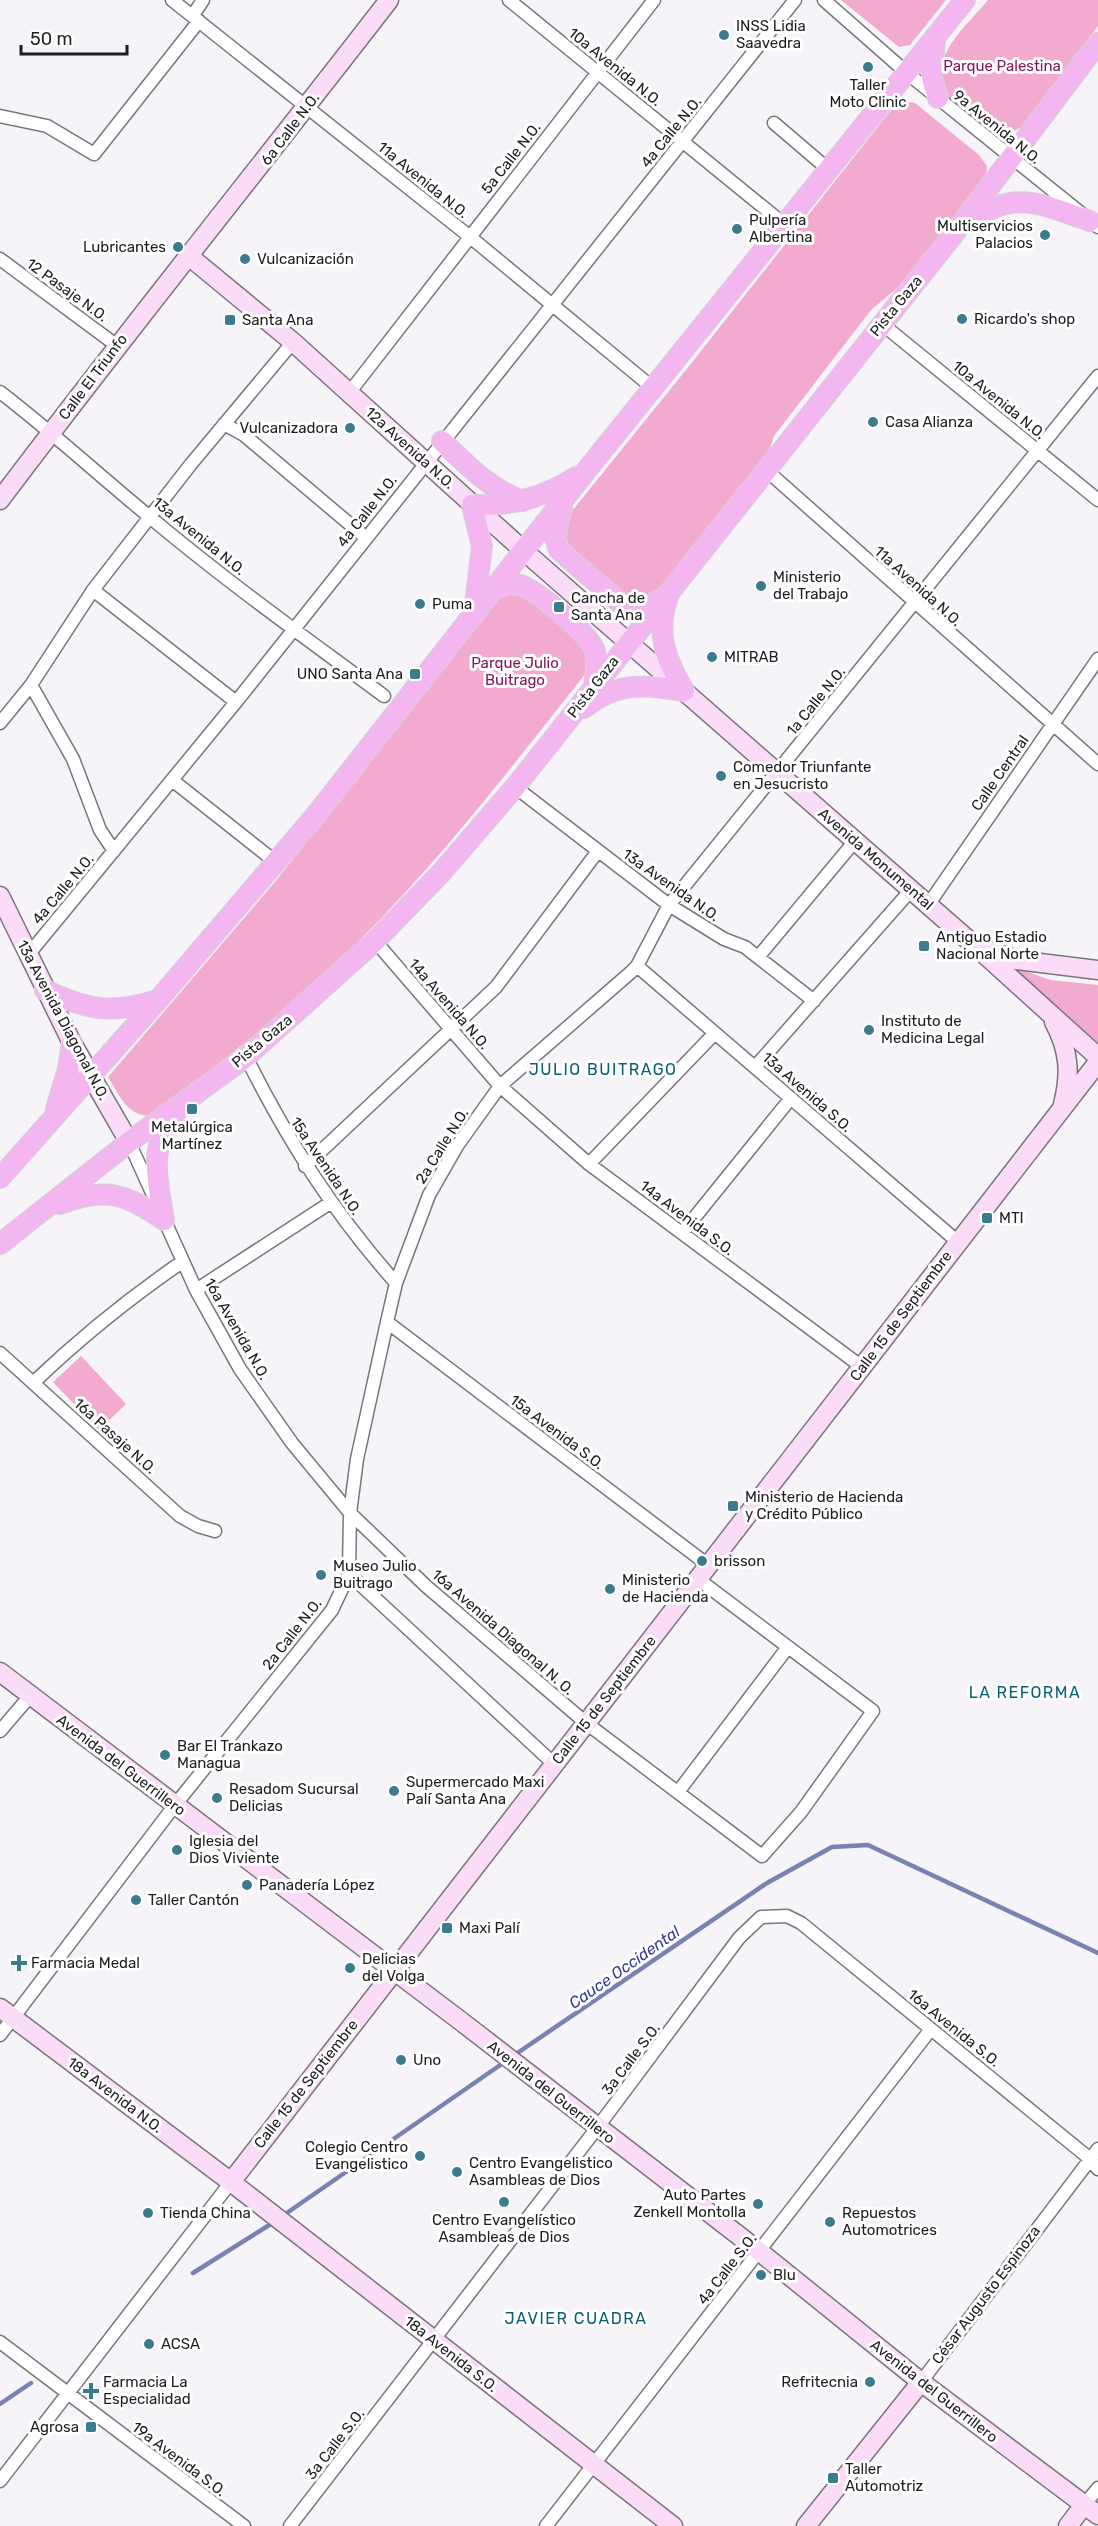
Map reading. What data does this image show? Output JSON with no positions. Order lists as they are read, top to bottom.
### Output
{
  "streets": {
    "main road": ["Pista Gaza"],
    "street": [
      "10a Avenida N.O.",
      "9a Avenida N.O.",
      "6a Calle N.O.",
      "4a Calle N.O.",
      "5a Calle N.O.",
      "11a Avenida N.O.",
      "12 Pasaje N.O.",
      "Calle El Triunfo",
      "12a Avenida N.O.",
      "13a Avenida N.O.",
      "1a Calle N.O.",
      "Calle Central",
      "Avenida Monumental",
      "14a Avenida N.O.",
      "13a Avenida Diagonal N.O.",
      "13a Avenida S.O.",
      "2a Calle N.O.",
      "15a Avenida N.O.",
      "14a Avenida S.O.",
      "Calle 15 de Septiembre",
      "16a Avenida N.O.",
      "15a Avenida S.O.",
      "16a Pasaje N.O.",
      "16a Avenida Diagonal N. O.",
      "Avenida del Guerrillero",
      "16a Avenida S.O.",
      "3a Calle S.O.",
      "18a Avenida N.O.",
      "4a Calle S.O.",
      "César Augusto Espinoza",
      "18a Avenida S.O.",
      "19a Avenida S.O."
    ]
  },
  "crossings": [
    ["10a Avenida N.O.", "4a Calle N.O."],
    ["10a Avenida N.O.", "5a Calle N.O."],
    ["10a Avenida N.O.", "Pista Gaza"],
    ["10a Avenida N.O.", "1a Calle N.O."],
    ["9a Avenida N.O.", "Pista Gaza"],
    ["6a Calle N.O.", "11a Avenida N.O."],
    ["6a Calle N.O.", "Calle El Triunfo"],
    ["6a Calle N.O.", "12a Avenida N.O."],
    ["4a Calle N.O.", "11a Avenida N.O."],
    ["4a Calle N.O.", "12a Avenida N.O."],
    ["4a Calle N.O.", "13a Avenida N.O."],
    ["4a Calle N.O.", "13a Avenida Diagonal N.O."],
    ["5a Calle N.O.", "11a Avenida N.O."],
    ["5a Calle N.O.", "12a Avenida N.O."],
    ["11a Avenida N.O.", "Pista Gaza"],
    ["11a Avenida N.O.", "1a Calle N.O."],
    ["11a Avenida N.O.", "Calle Central"],
    ["12 Pasaje N.O.", "Calle El Triunfo"],
    ["Pista Gaza", "12a Avenida N.O."],
    ["Pista Gaza", "13a Avenida N.O."],
    ["Pista Gaza", "Avenida Monumental"],
    ["Pista Gaza", "14a Avenida N.O."],
    ["Pista Gaza", "13a Avenida Diagonal N.O."],
    ["Pista Gaza", "15a Avenida N.O."],
    ["Pista Gaza", "16a Avenida N.O."],
    ["Calle El Triunfo", "12a Avenida N.O."],
    ["Calle El Triunfo", "13a Avenida N.O."],
    ["12a Avenida N.O.", "Avenida Monumental"],
    ["13a Avenida N.O.", "1a Calle N.O."],
    ["1a Calle N.O.", "Avenida Monumental"],
    ["1a Calle N.O.", "14a Avenida N.O."],
    ["1a Calle N.O.", "13a Avenida S.O."],
    ["1a Calle N.O.", "2a Calle N.O."],
    ["1a Calle N.O.", "14a Avenida S.O."],
    ["Calle Central", "Avenida Monumental"],
    ["14a Avenida N.O.", "2a Calle N.O."],
    ["14a Avenida N.O.", "14a Avenida S.O."],
    ["13a Avenida Diagonal N.O.", "16a Avenida N.O."],
    ["13a Avenida S.O.", "Calle 15 de Septiembre"],
    ["2a Calle N.O.", "15a Avenida N.O."],
    ["2a Calle N.O.", "14a Avenida S.O."],
    ["2a Calle N.O.", "16a Avenida N.O."],
    ["2a Calle N.O.", "15a Avenida S.O."],
    ["2a Calle N.O.", "16a Avenida Diagonal N. O."],
    ["2a Calle N.O.", "Avenida del Guerrillero"],
    ["2a Calle N.O.", "18a Avenida N.O."],
    ["14a Avenida S.O.", "Calle 15 de Septiembre"],
    ["Calle 15 de Septiembre", "15a Avenida S.O."],
    ["Calle 15 de Septiembre", "16a Avenida Diagonal N. O."],
    ["Calle 15 de Septiembre", "Avenida del Guerrillero"],
    ["Calle 15 de Septiembre", "18a Avenida N.O."],
    ["Calle 15 de Septiembre", "18a Avenida S.O."],
    ["Calle 15 de Septiembre", "19a Avenida S.O."],
    ["16a Avenida N.O.", "16a Avenida Diagonal N. O."],
    ["15a Avenida S.O.", "16a Avenida Diagonal N. O."],
    ["Avenida del Guerrillero", "3a Calle S.O."],
    ["Avenida del Guerrillero", "4a Calle S.O."],
    ["Avenida del Guerrillero", "César Augusto Espinoza"],
    ["16a Avenida S.O.", "3a Calle S.O."],
    ["16a Avenida S.O.", "4a Calle S.O."],
    ["16a Avenida S.O.", "César Augusto Espinoza"],
    ["3a Calle S.O.", "18a Avenida S.O."],
    ["18a Avenida N.O.", "18a Avenida S.O."],
    ["4a Calle S.O.", "18a Avenida S.O."]
  ],
  "districts": ["JULIO BUITRAGO", "LA REFORMA", "JAVIER CUADRA"],
  "water": ["Cauce Occidental"],
  "parks": ["Parque Palestina", "Parque Julio Buitrago"],
  "places": {
    "other": [
      "INSS Lidia Saavedra",
      "Taller Moto Clinic",
      "Pulpería Albertina",
      "Multiservicios Palacios",
      "Lubricantes",
      "Vulcanización",
      "Ricardo's shop",
      "Casa Alianza",
      "Vulcanizadora",
      "Ministerio del Trabajo",
      "Puma",
      "MITRAB",
      "Comedor Triunfante en Jesucristo",
      "Instituto de Medicina Legal",
      "brisson",
      "Museo Julio Buitrago",
      "Ministerio de Hacienda",
      "Bar El Trankazo Managua",
      "Supermercado Maxi Palí Santa Ana",
      "Resadom Sucursal Delicias",
      "Iglesia del Dios Viviente",
      "Panadería López",
      "Taller Cantón",
      "Delicias del Volga",
      "Uno",
      "Colegio Centro Evangelistico",
      "Centro Evangelistico Asambleas de Dios",
      "Centro Evangelístico Asambleas de Dios",
      "Auto Partes Zenkell Montolla",
      "Tienda China",
      "Repuestos Automotrices",
      "Blu",
      "ACSA",
      "Refritecnia"
    ],
    "transit": [
      "Santa Ana",
      "Cancha de Santa Ana",
      "UNO Santa Ana",
      "Antiguo Estadio Nacional Norte",
      "Metalúrgica Martínez",
      "MTI",
      "Ministerio de Hacienda y Crédito Público",
      "Maxi Palí",
      "Agrosa",
      "Taller Automotriz"
    ],
    "health": ["Farmacia Medal", "Farmacia La Especialidad"]
  },
  "scale_bar": "50 m"
}
